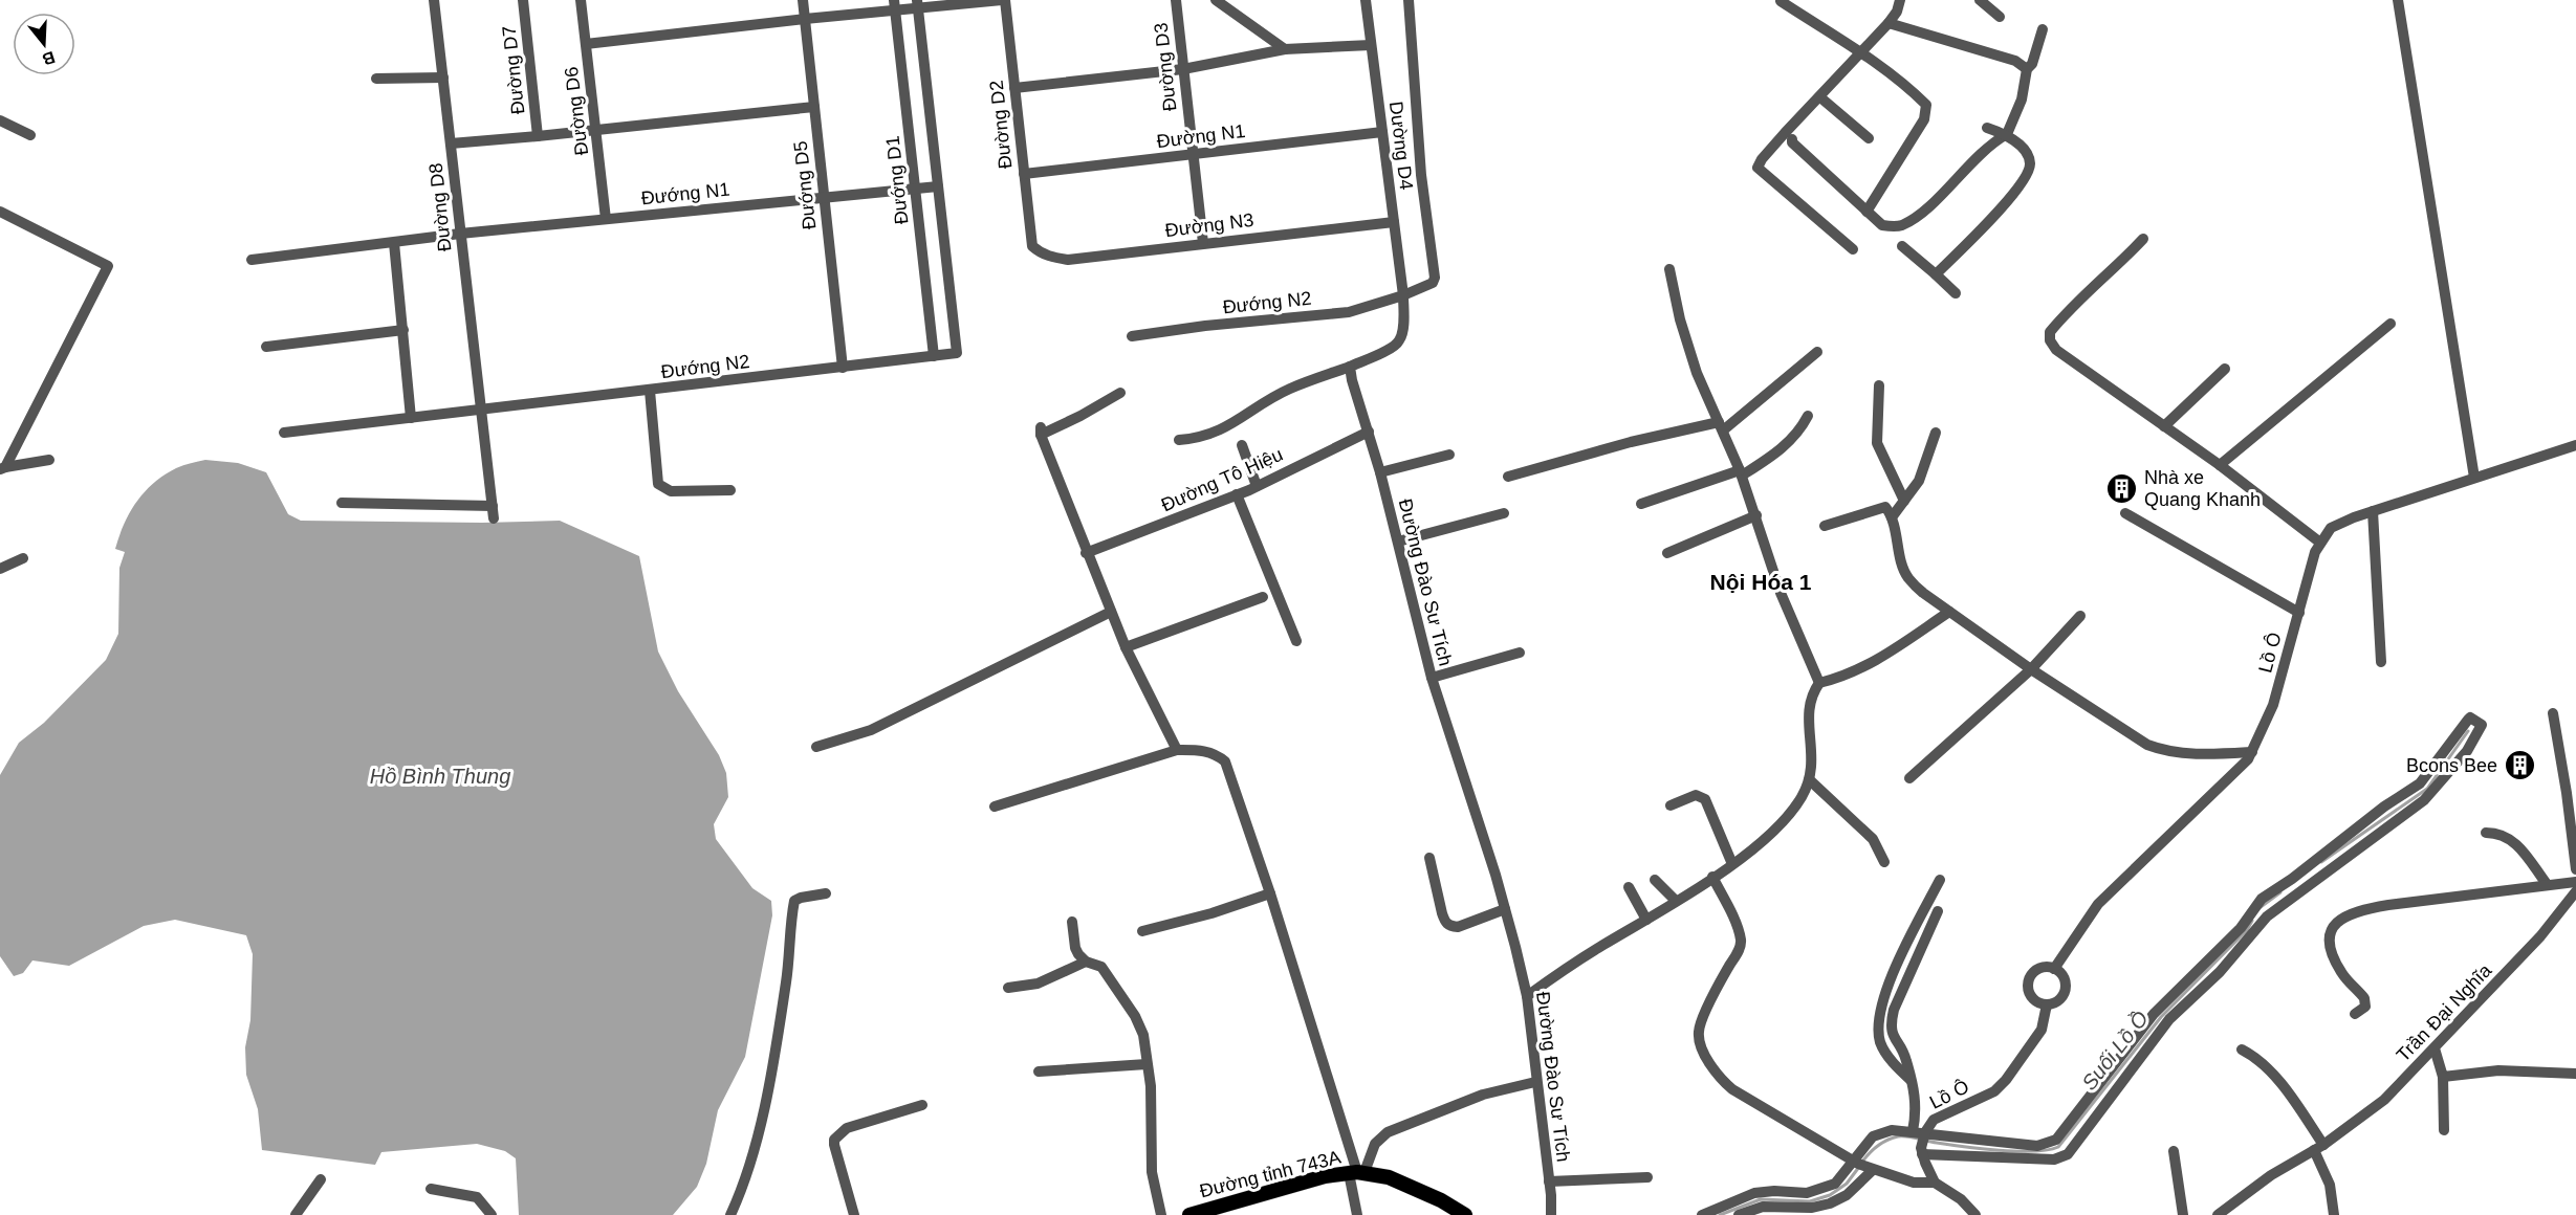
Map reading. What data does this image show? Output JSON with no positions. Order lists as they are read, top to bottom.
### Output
{
  "streets": {
    "main road": ["Đường tỉnh 743A"],
    "street": [
      "Đường D3",
      "Đường D7",
      "Đường D6",
      "Đường D2",
      "Đường N1",
      "Dường D4",
      "Đướng D1",
      "Đướng D5",
      "Đướng N1",
      "Đường D8",
      "Đường N3",
      "Đướng N2",
      "Đường Tô Hiệu",
      "Đường Đào Sư Tích",
      "Lồ Ô",
      "Trần Đại Nghĩa"
    ]
  },
  "crossings": [
    ["Đường D3", "Đường N1"],
    ["Đường D3", "Đường N3"],
    ["Đường D6", "Đướng N1"],
    ["Đường D2", "Đường N1"],
    ["Đường D2", "Đường N3"],
    ["Đường N1", "Dường D4"],
    ["Dường D4", "Đường N3"],
    ["Dường D4", "Đướng N2"],
    ["Đướng D1", "Đướng N1"],
    ["Đướng D1", "Đướng N2"],
    ["Đướng D5", "Đướng N1"],
    ["Đướng D5", "Đướng N2"],
    ["Đướng N1", "Đường D8"],
    ["Đường D8", "Đướng N2"],
    ["Đường Tô Hiệu", "Đường Đào Sư Tích"]
  ],
  "districts": ["Nội Hóa 1"],
  "water": ["Hồ Bình Thung", "Suối Lồ Ồ"],
  "places": {
    "building": ["Nhà xe Quang Khanh", "Bcons Bee"]
  },
  "north": "bottom"
}
